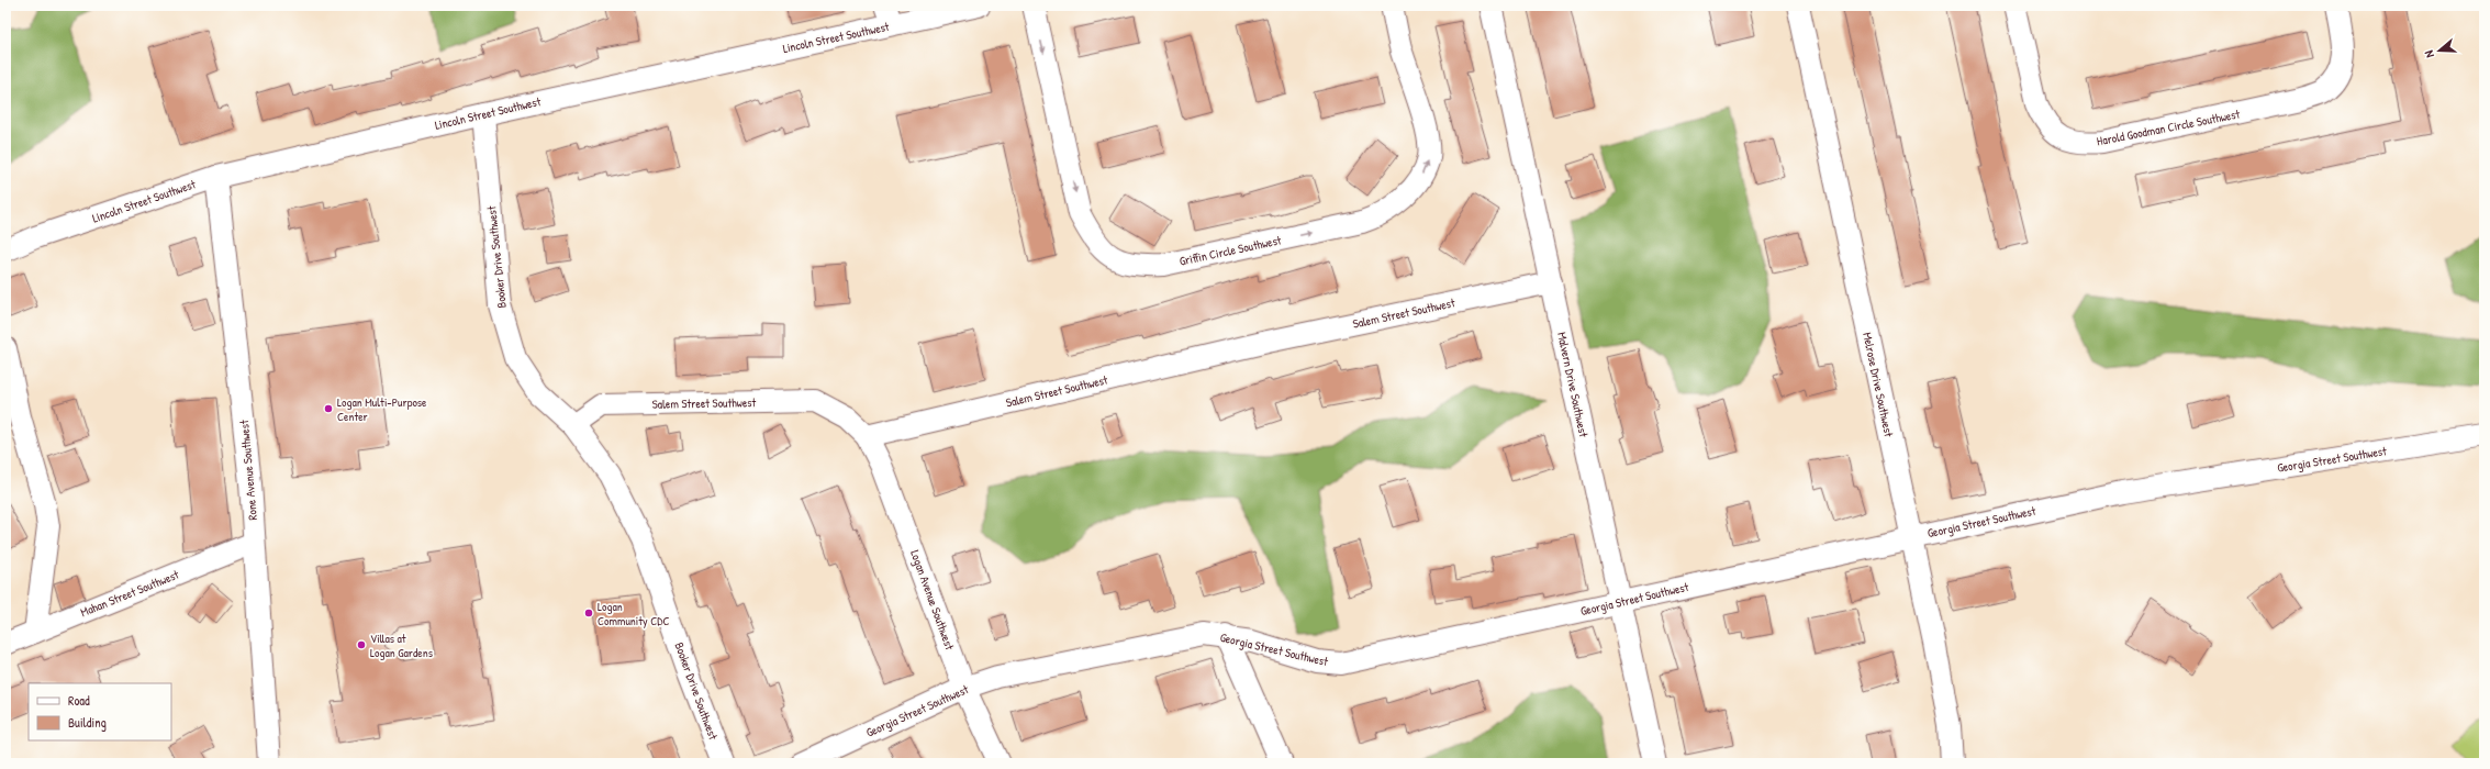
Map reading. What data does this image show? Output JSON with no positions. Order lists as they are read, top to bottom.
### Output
{
  "streets": {
    "street": [
      "Lincoln Street Southwest",
      "Harold Goodman Circle Southwest",
      "Griffin Circle Southwest",
      "Booker Drive Southwest",
      "Salem Street Southwest",
      "Malvern Drive Southwest",
      "Melrose Drive Southwest",
      "Georgia Street Southwest",
      "Rone Avenue Southwest",
      "Mahan Street Southwest",
      "Logan Avenue Southwest"
    ]
  },
  "crossings": [
    ["Lincoln Street Southwest", "Booker Drive Southwest"],
    ["Lincoln Street Southwest", "Rone Avenue Southwest"],
    ["Booker Drive Southwest", "Salem Street Southwest"],
    ["Salem Street Southwest", "Malvern Drive Southwest"],
    ["Salem Street Southwest", "Logan Avenue Southwest"],
    ["Malvern Drive Southwest", "Georgia Street Southwest"],
    ["Melrose Drive Southwest", "Georgia Street Southwest"],
    ["Georgia Street Southwest", "Logan Avenue Southwest"],
    ["Rone Avenue Southwest", "Mahan Street Southwest"]
  ],
  "places": ["Logan Multi-Purpose Center", "Logan Community CDC", "Villas at Logan Gardens"],
  "legend": ["Road", "Building"],
  "north": "left"
}
